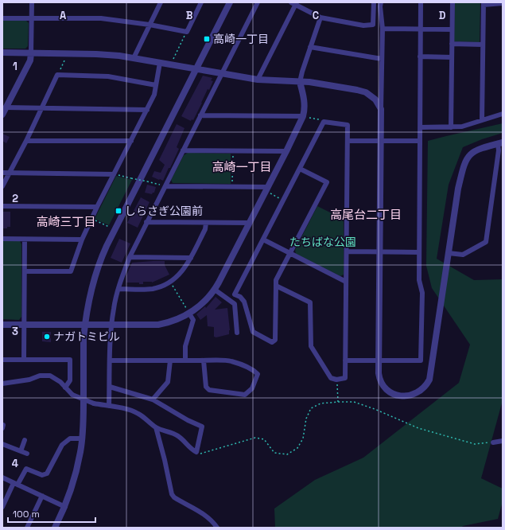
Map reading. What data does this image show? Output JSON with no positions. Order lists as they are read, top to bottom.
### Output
{
  "districts": ["高崎一丁目", "高尾台二丁目", "高崎三丁目"],
  "parks": ["たちばな公園"],
  "places": {
    "transit": ["高崎一丁目", "しらさぎ公園前"],
    "other": ["ナガトミビル"]
  },
  "scale_bar": "100 m",
  "grid": {
    "columns": [
      "A",
      "B",
      "C",
      "D"
    ],
    "rows": [
      "1",
      "2",
      "3",
      "4"
    ]
  }
}
